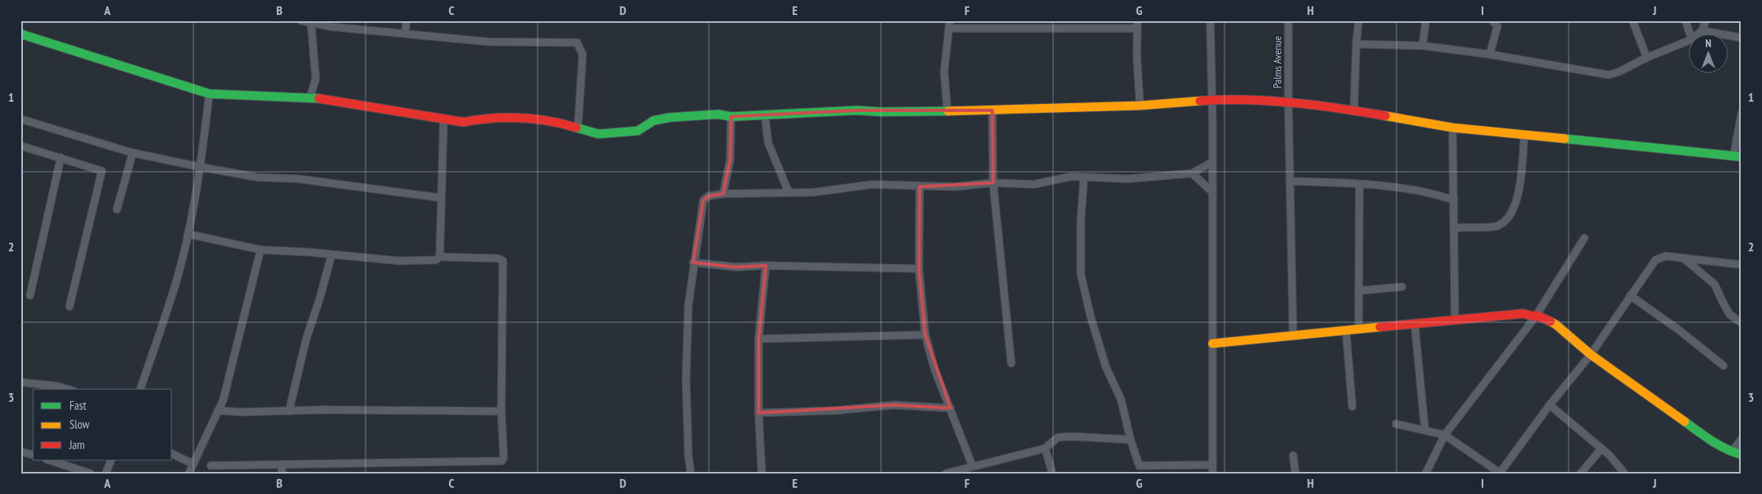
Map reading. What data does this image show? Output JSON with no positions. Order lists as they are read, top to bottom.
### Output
{
  "streets": {
    "street": ["Palms Avenue"]
  },
  "legend": ["Fast", "Slow", "Jam"],
  "north": "top",
  "grid": {
    "columns": [
      "A",
      "B",
      "C",
      "D",
      "E",
      "F",
      "G",
      "H",
      "I",
      "J"
    ],
    "rows": ["1", "2", "3"]
  }
}
